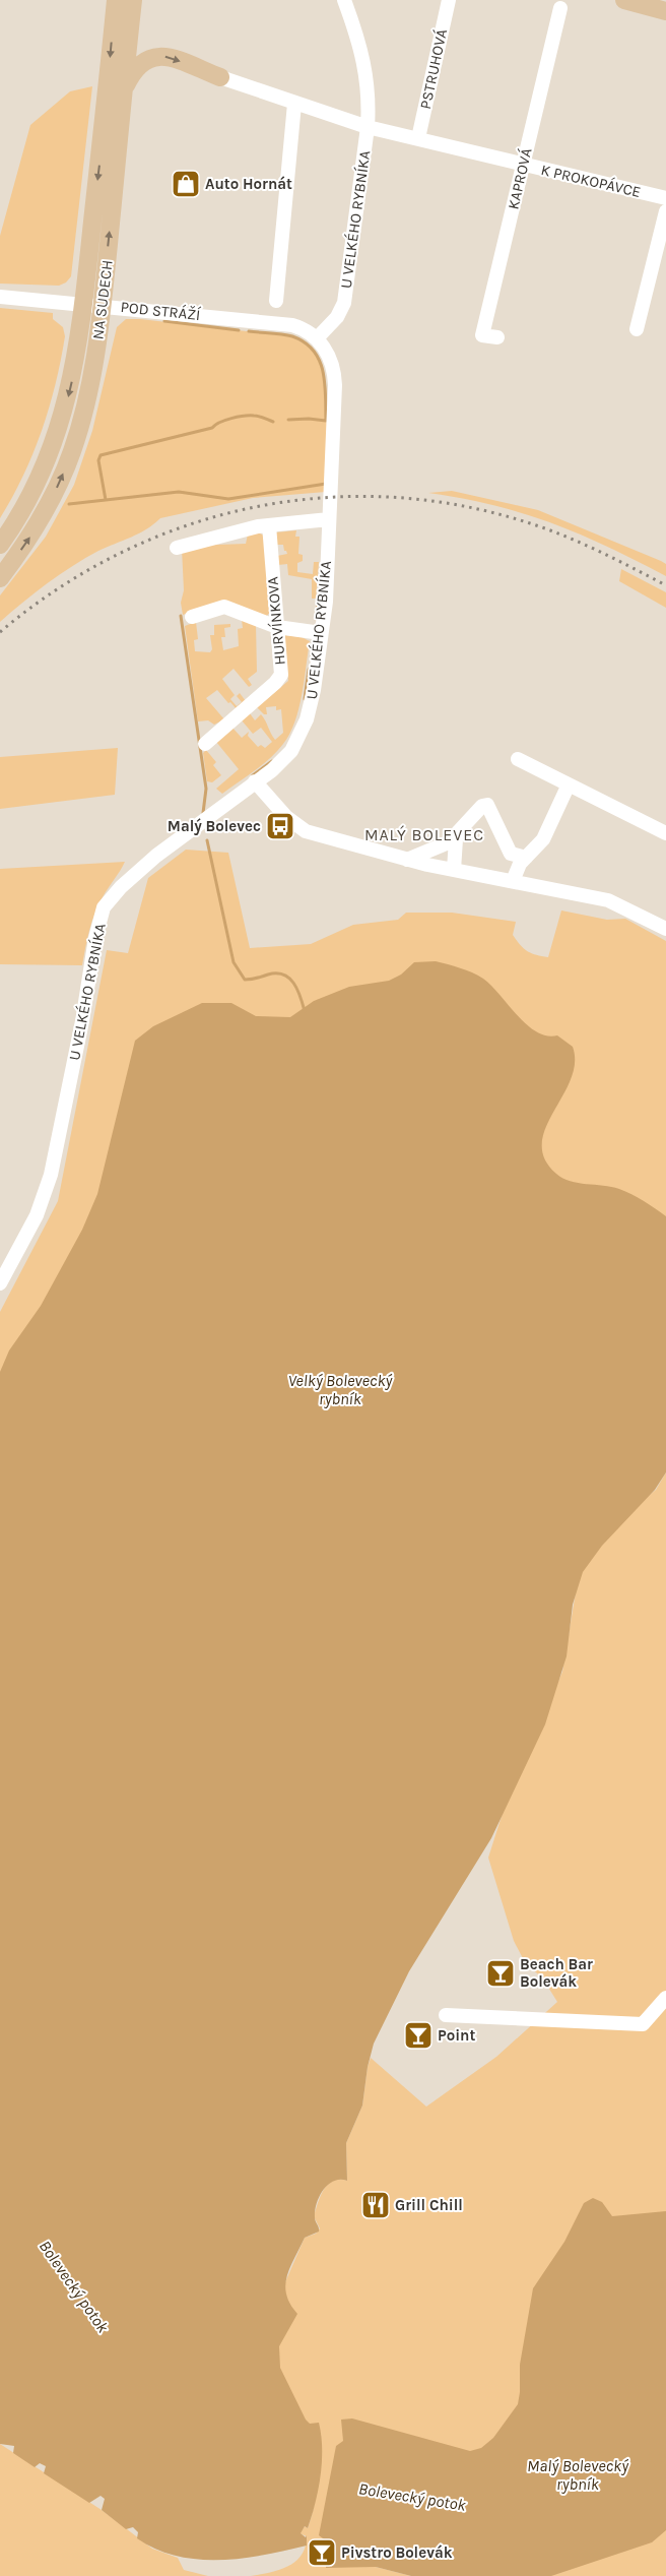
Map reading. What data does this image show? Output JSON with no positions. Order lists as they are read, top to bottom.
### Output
{
  "streets": {
    "main road": ["NA SUDECH"],
    "street": [
      "PSTRUHOVÁ",
      "KAPROVÁ",
      "K PROKOPÁVCE",
      "U VELKÉHO RYBNÍKA",
      "POD STRÁŽÍ",
      "HURVÍNKOVA"
    ]
  },
  "crossings": [
    ["PSTRUHOVÁ", "K PROKOPÁVCE"],
    ["KAPROVÁ", "K PROKOPÁVCE"],
    ["K PROKOPÁVCE", "U VELKÉHO RYBNÍKA"],
    ["U VELKÉHO RYBNÍKA", "POD STRÁŽÍ"],
    ["NA SUDECH", "POD STRÁŽÍ"]
  ],
  "districts": ["MALÝ BOLEVEC"],
  "water": ["Velký Bolevecký rybník", "Bolevecký potok", "Malý Bolevecký rybník"],
  "places": {
    "shop": ["Auto Hornát"],
    "bus stop": ["Malý Bolevec"],
    "bar": ["Beach Bar Bolevák", "Point", "Pivstro Bolevák"],
    "restaurant": ["Grill Chill"]
  }
}
